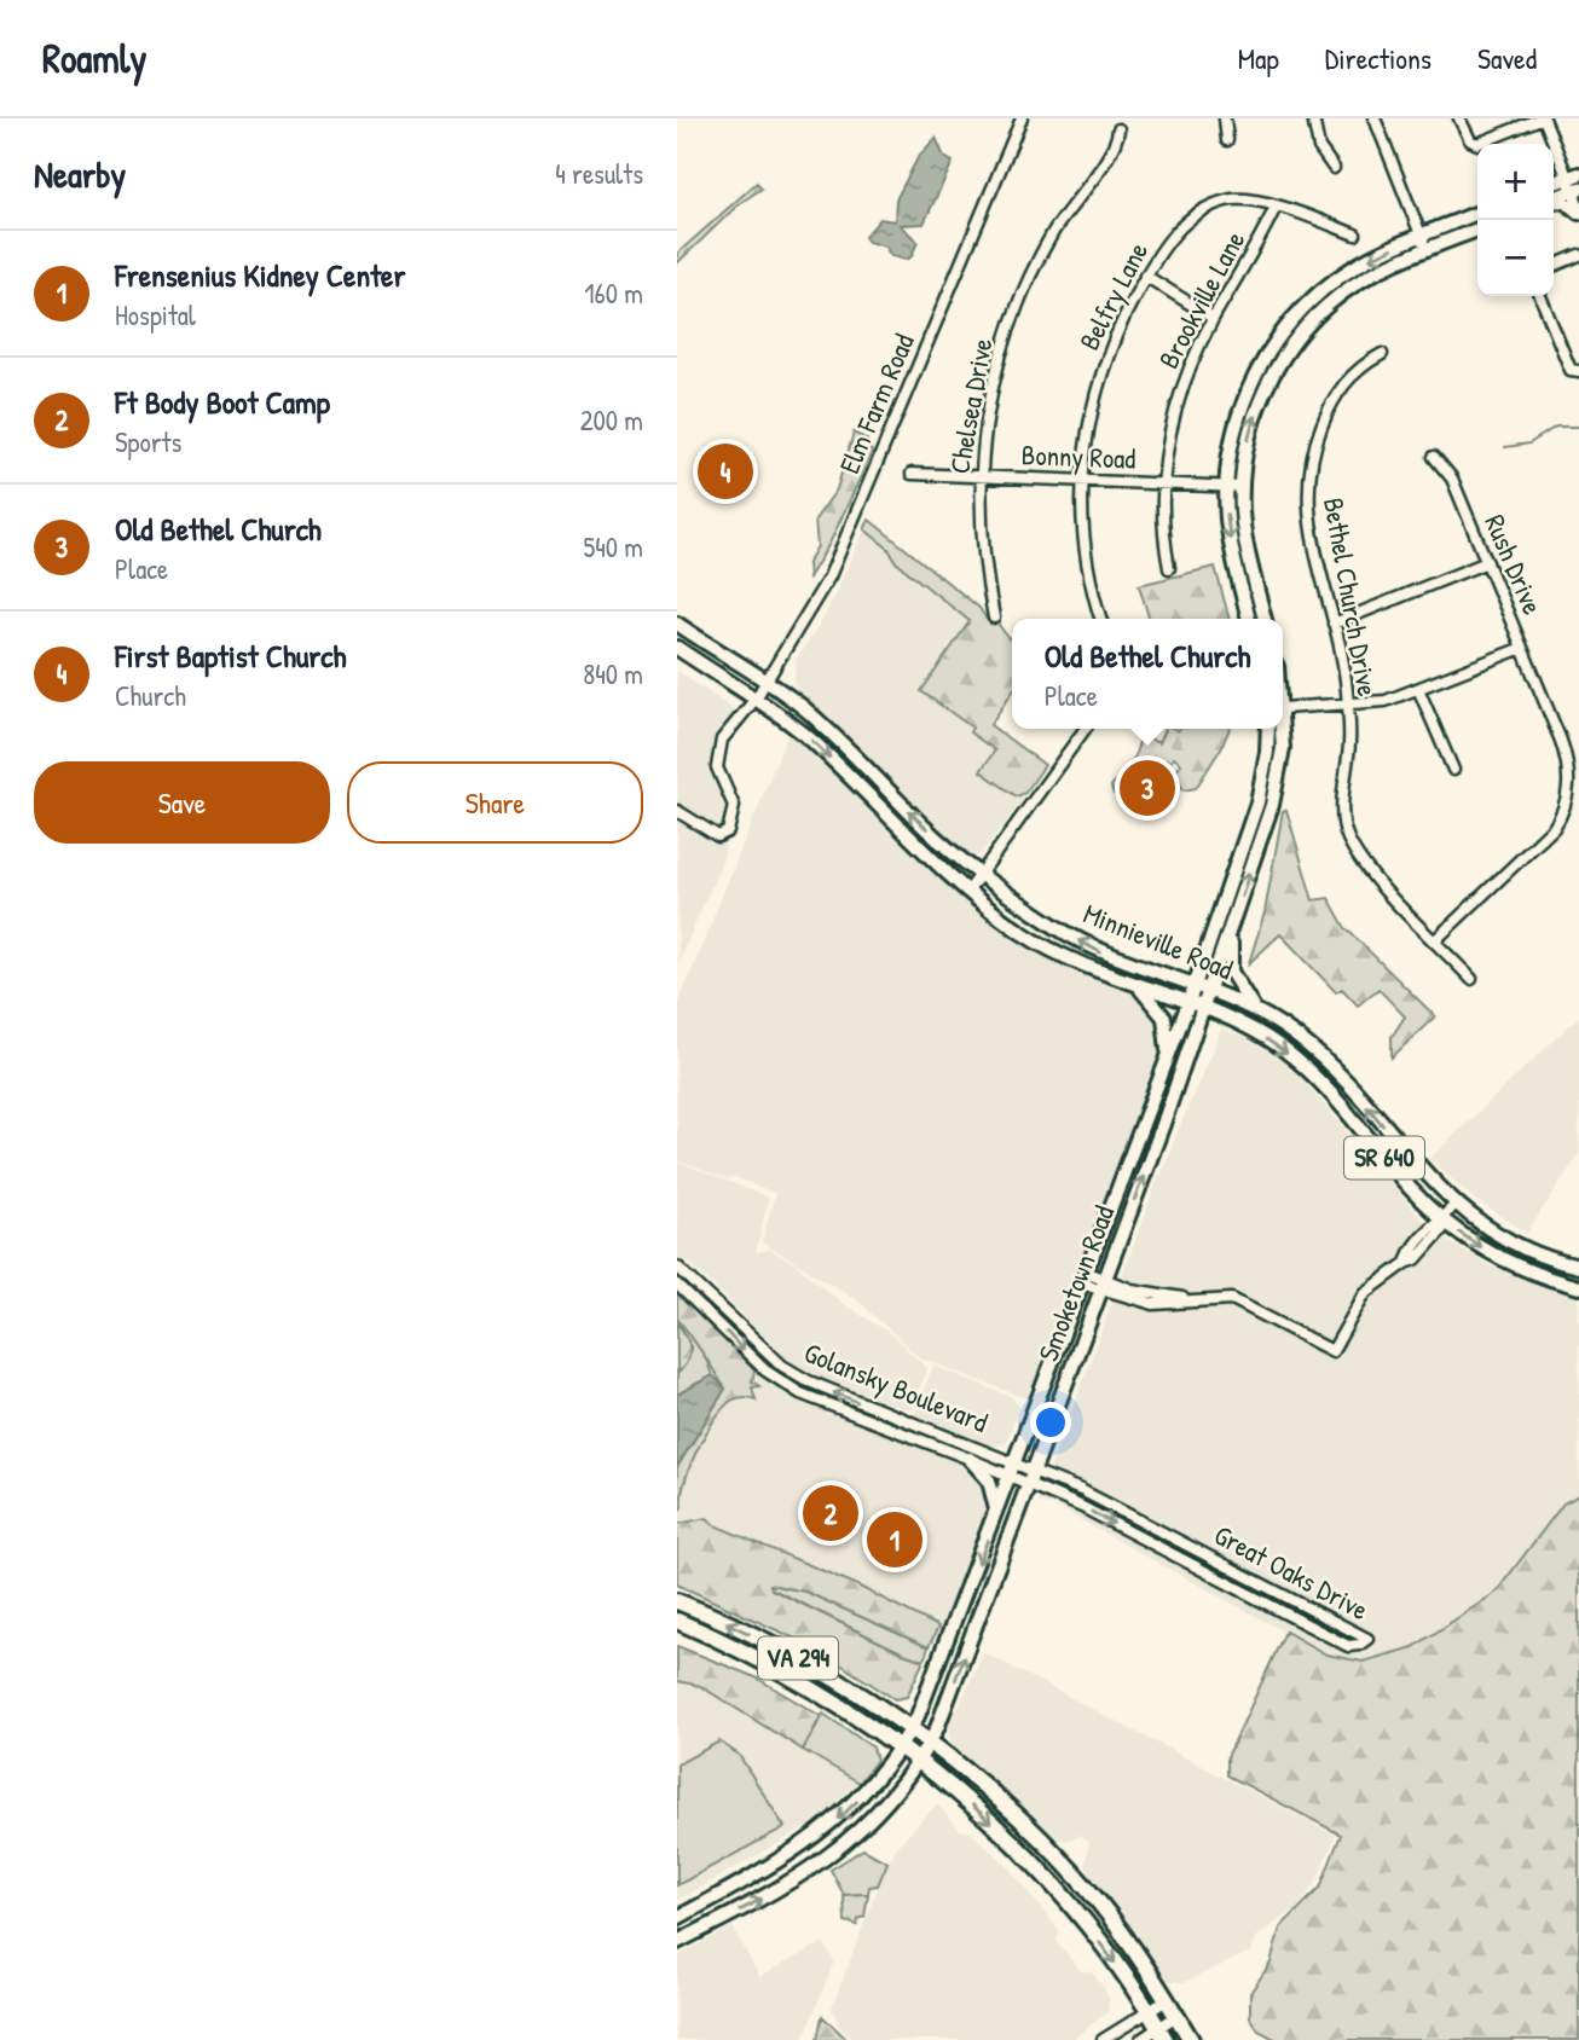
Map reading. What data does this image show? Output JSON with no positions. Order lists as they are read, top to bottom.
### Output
{
  "streets": {
    "highway": ["VA 294"],
    "main road": ["Minnieville Road", "SR 640", "Smoketown Road"],
    "street": [
      "Belfry Lane",
      "Brookville Lane",
      "Elm Farm Road",
      "Chelsea Drive",
      "Bonny Road",
      "Rush Drive",
      "Bethel Church Drive",
      "Golansky Boulevard",
      "Great Oaks Drive"
    ]
  },
  "crossings": [
    ["Belfry Lane", "Brookville Lane"],
    ["Belfry Lane", "Bonny Road"],
    ["Brookville Lane", "Bonny Road"],
    ["Elm Farm Road", "Minnieville Road"],
    ["Chelsea Drive", "Bonny Road"],
    ["Rush Drive", "Bethel Church Drive"],
    ["Minnieville Road", "Smoketown Road"],
    ["Smoketown Road", "Golansky Boulevard"],
    ["Smoketown Road", "Great Oaks Drive"],
    ["Smoketown Road", "VA 294"],
    ["Golansky Boulevard", "Great Oaks Drive"]
  ],
  "page": {
    "header": "Roamly",
    "nav": ["Map", "Directions", "Saved"],
    "heading": ["Nearby", "4 results"],
    "map_buttons": ["+", "−"],
    "list": [
      {
        "mark": "1",
        "name": "Frensenius Kidney Center",
        "note": "Hospital",
        "value": "160 m"
      },
      {
        "mark": "2",
        "name": "Ft Body Boot Camp",
        "note": "Sports",
        "value": "200 m"
      },
      {
        "mark": "3",
        "name": "Old Bethel Church",
        "note": "Place",
        "value": "540 m"
      },
      {
        "mark": "4",
        "name": "First Baptist Church",
        "note": "Church",
        "value": "840 m"
      }
    ],
    "pins": [
      "4",
      "3",
      "2",
      "1"
    ],
    "popup": ["Old Bethel Church", "Place"],
    "buttons": ["Save", "Share"]
  }
}
